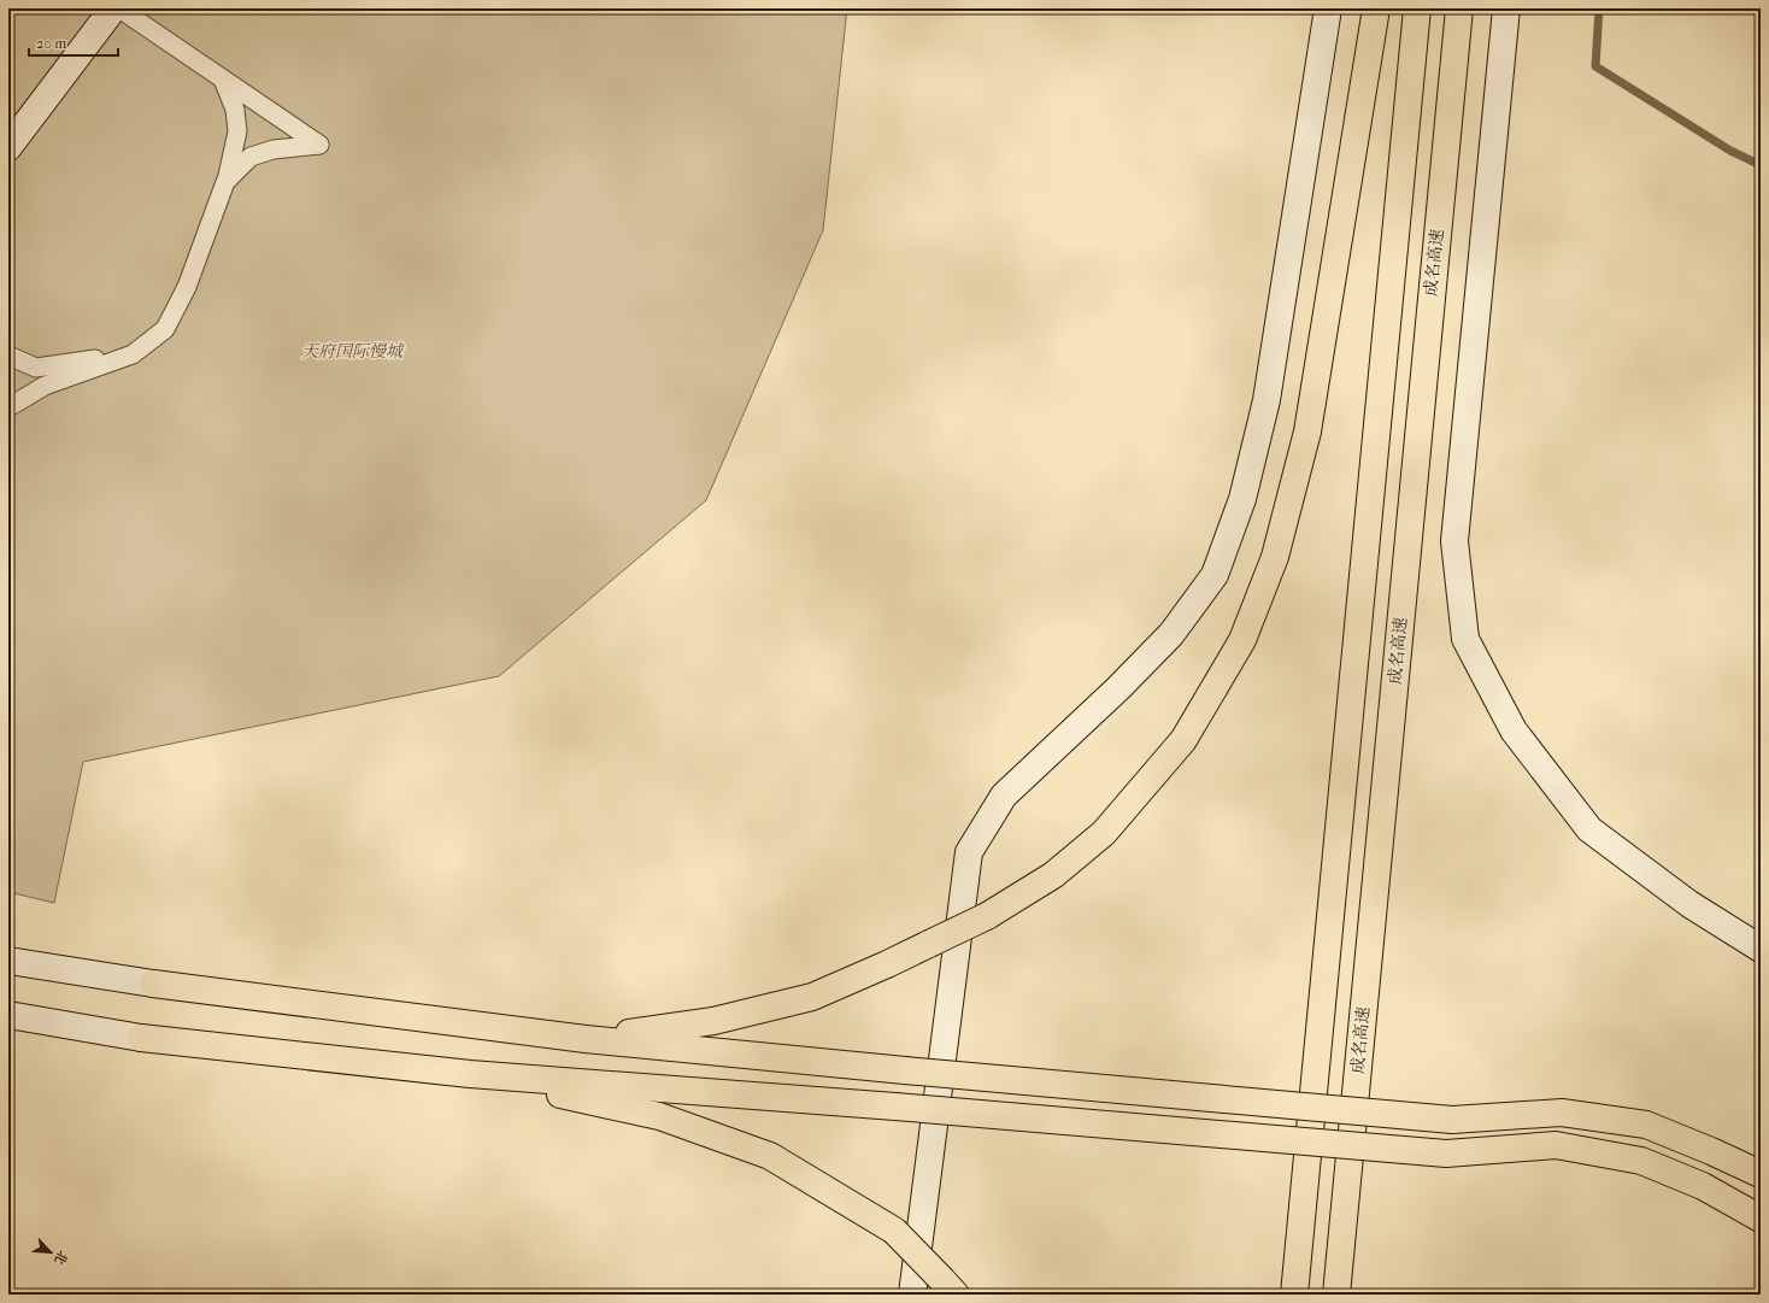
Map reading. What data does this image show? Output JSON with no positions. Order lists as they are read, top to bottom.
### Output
{
  "streets": {
    "highway": ["成名高速"]
  },
  "parks": ["天府国际慢城"],
  "scale_bar": "20 m",
  "north": "bottom right"
}
